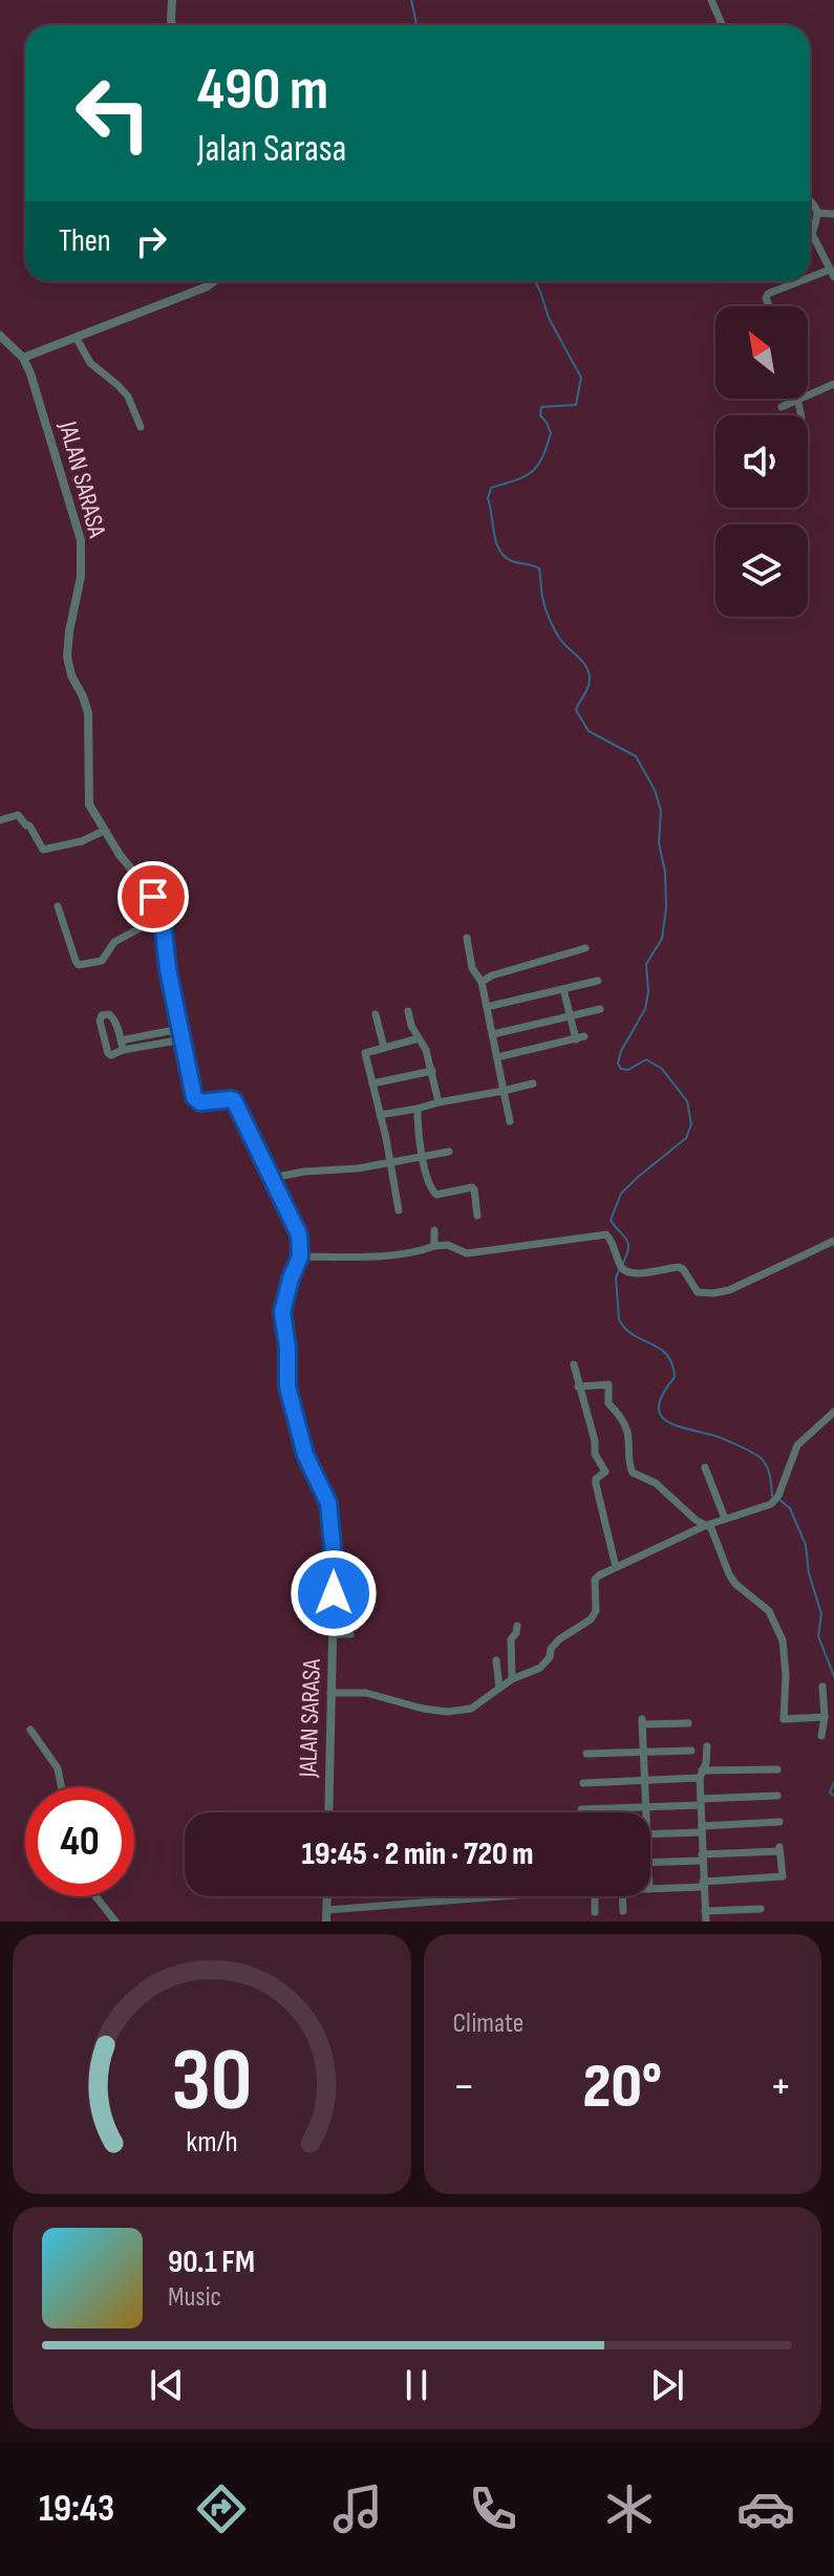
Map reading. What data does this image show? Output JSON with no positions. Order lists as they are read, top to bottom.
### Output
{
  "streets": {
    "street": ["JALAN SARASA"]
  },
  "north": "top left",
  "page": {
    "turn": ["490 m", "Jalan Sarasa"],
    "then": "Then",
    "limit": "40",
    "trip": "19:45 · 2 min · 720 m",
    "tile": "Climate",
    "heat": ["−", "20°", "+"],
    "song": ["90.1 FM", "Music"],
    "tabs": "19:43",
    "gauge": ["30", "km/h"]
  }
}
